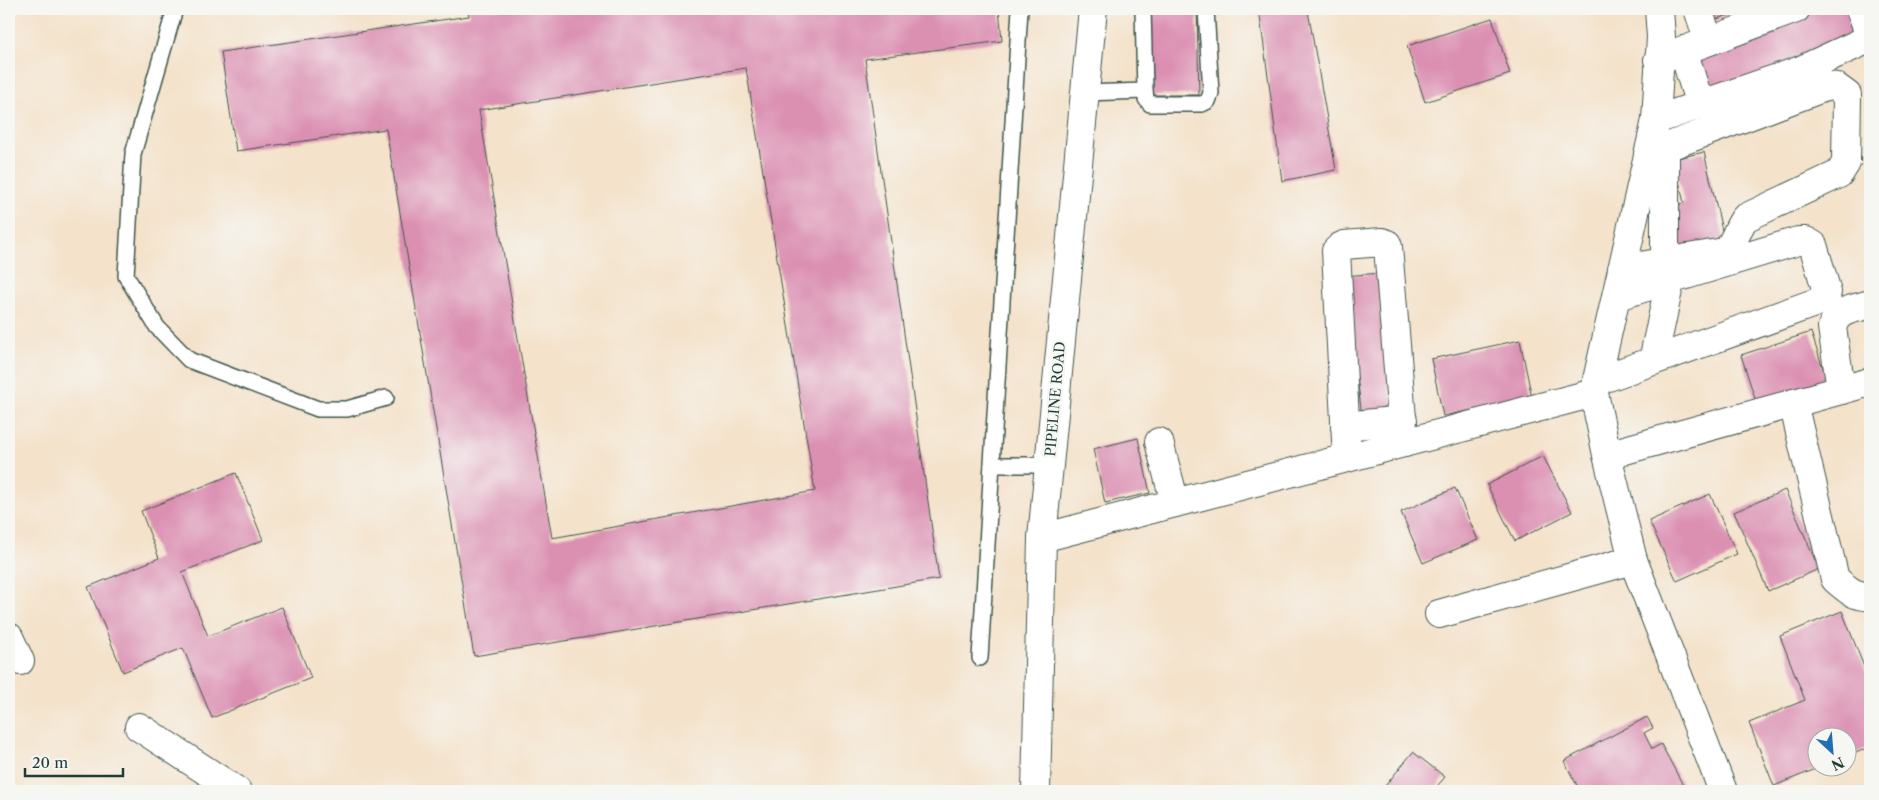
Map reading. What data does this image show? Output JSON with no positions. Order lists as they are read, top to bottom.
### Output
{
  "streets": {
    "street": ["PIPELINE ROAD"]
  },
  "scale_bar": "20 m",
  "north": "bottom right"
}
